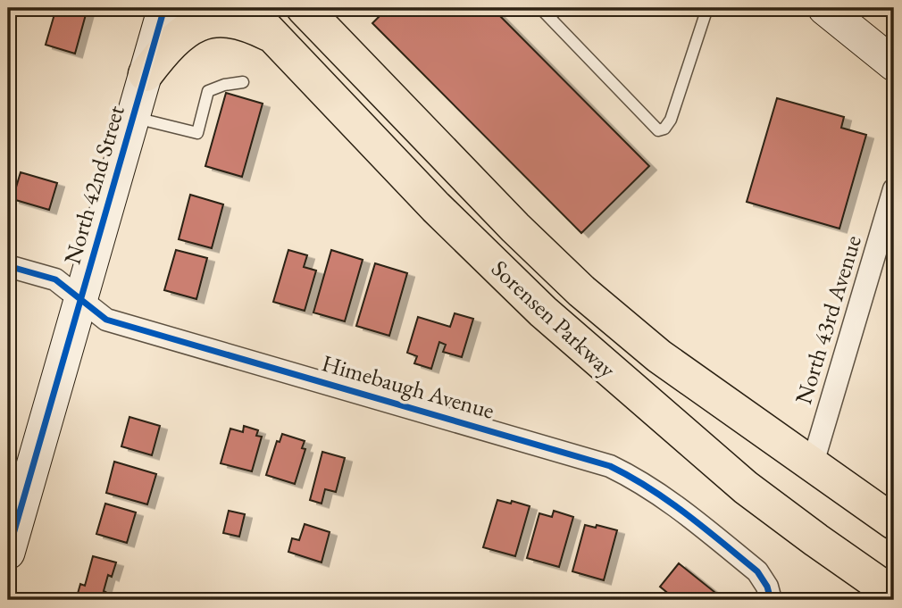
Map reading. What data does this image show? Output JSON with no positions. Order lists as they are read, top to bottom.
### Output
{
  "streets": {
    "main road": ["Sorensen Parkway"],
    "street": ["North 42nd Street", "North 43rd Avenue", "Himebaugh Avenue"]
  },
  "crossings": [
    ["North 42nd Street", "Himebaugh Avenue"],
    ["Sorensen Parkway", "North 43rd Avenue"]
  ]
}
